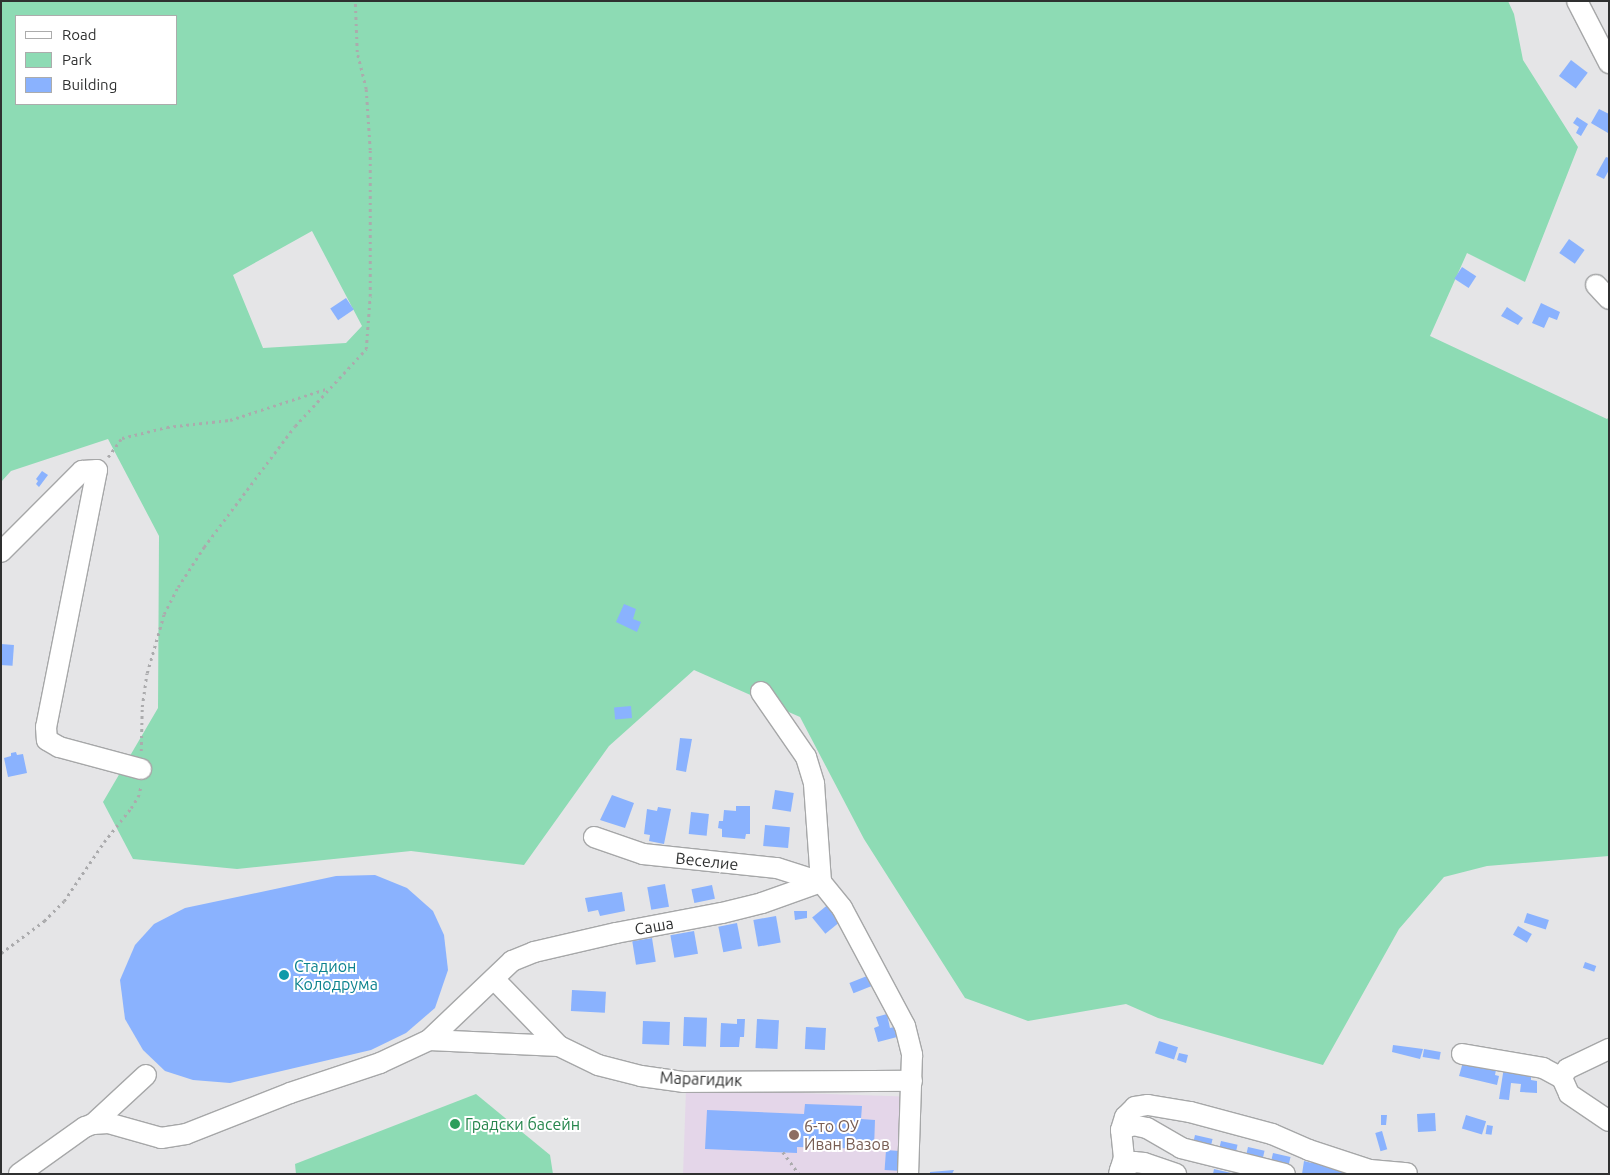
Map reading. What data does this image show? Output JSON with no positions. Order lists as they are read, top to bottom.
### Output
{
  "streets": {
    "street": ["Веселие", "Саша", "Марагидик"]
  },
  "crossings": [
    ["Веселие", "Саша"],
    ["Саша", "Марагидик"]
  ],
  "places": ["Стадион Колодрума", "Градски басейн", "6-то ОУ Иван Вазов"],
  "legend": ["Road", "Park", "Building"]
}
